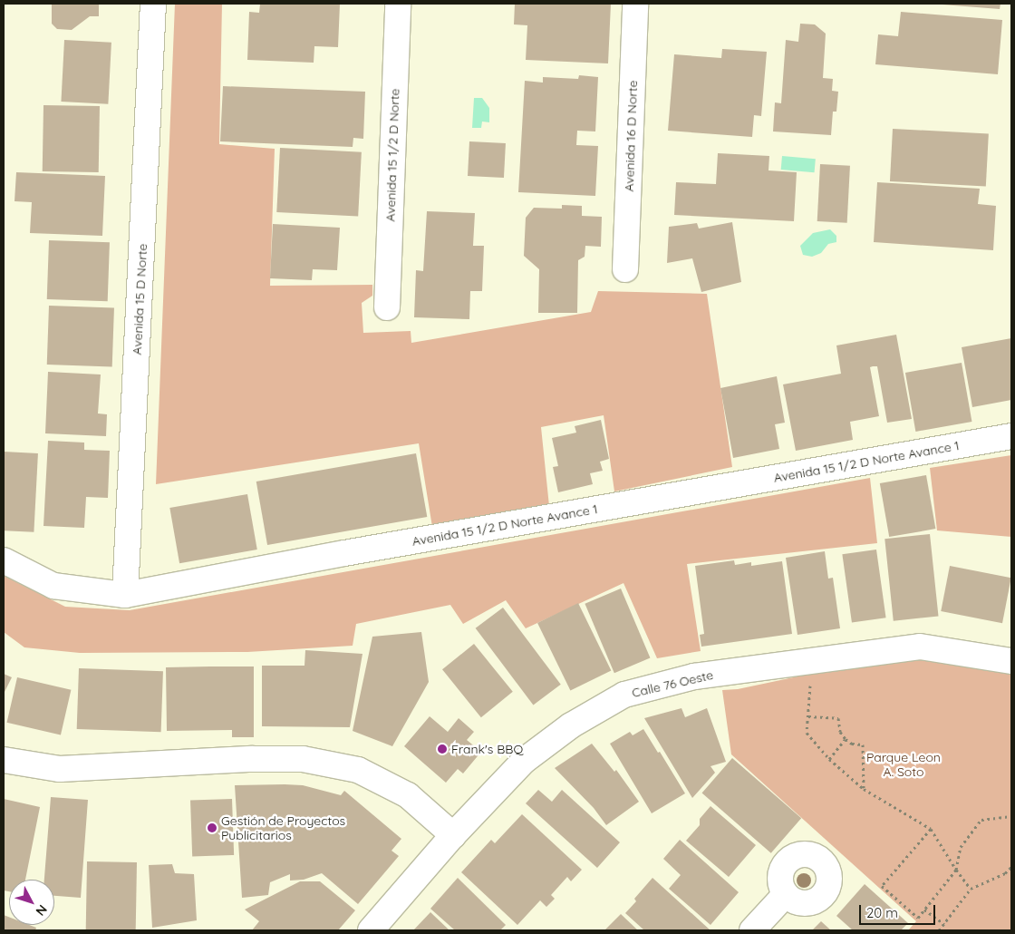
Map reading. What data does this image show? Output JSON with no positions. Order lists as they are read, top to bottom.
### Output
{
  "streets": {
    "street": [
      "Avenida 16 D Norte",
      "Avenida 15 1/2 D Norte",
      "Avenida 15 D Norte",
      "Avenida 15 1/2 D Norte Avance 1",
      "Calle 76 Oeste"
    ]
  },
  "crossings": [
    ["Avenida 15 D Norte", "Avenida 15 1/2 D Norte Avance 1"]
  ],
  "parks": ["Parque Leon A. Soto"],
  "places": ["Frank's BBQ", "Gestión de Proyectos Publicitarios"],
  "scale_bar": "20 m",
  "north": "bottom right"
}
